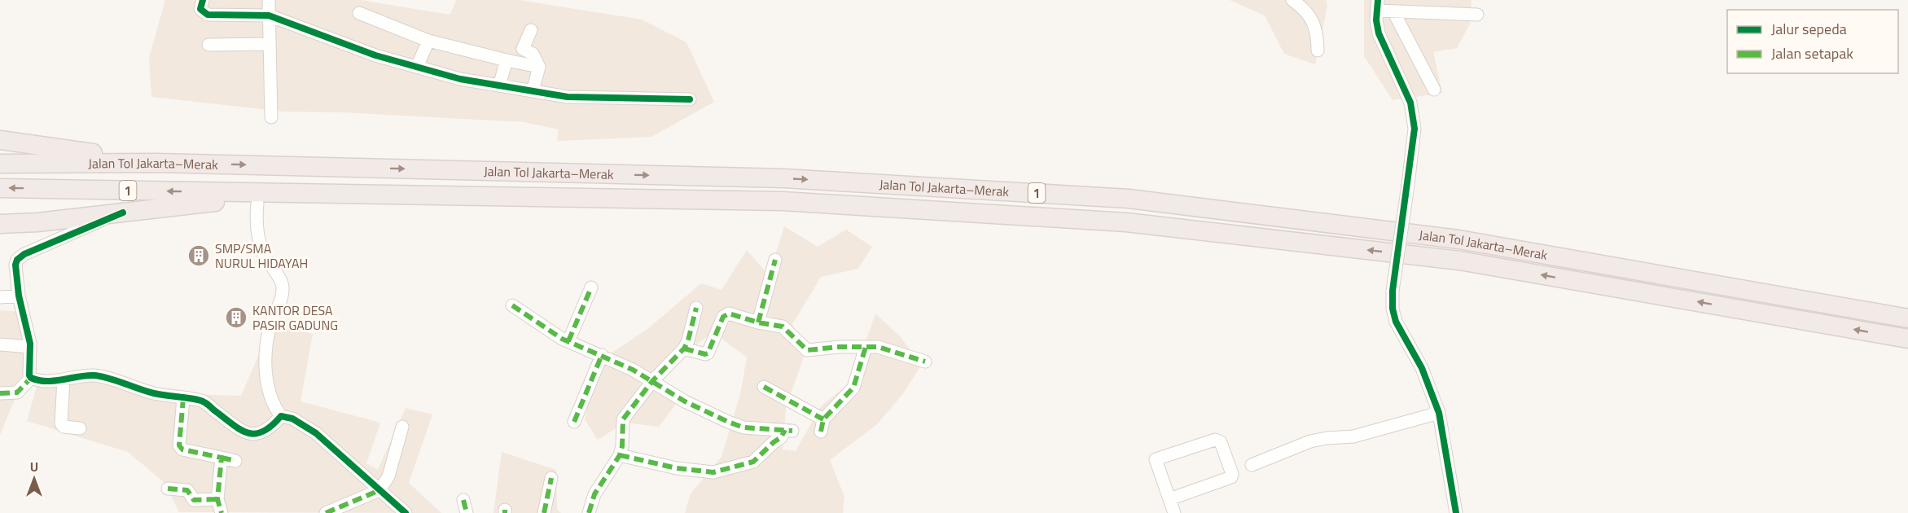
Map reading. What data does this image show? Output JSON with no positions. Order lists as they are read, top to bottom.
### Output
{
  "streets": {
    "highway": ["Jalan Tol Jakarta–Merak", "1"]
  },
  "places": {
    "building": ["SMP/SMA NURUL HIDAYAH", "KANTOR DESA PASIR GADUNG"]
  },
  "legend": ["Jalur sepeda", "Jalan setapak"],
  "north": "top"
}
